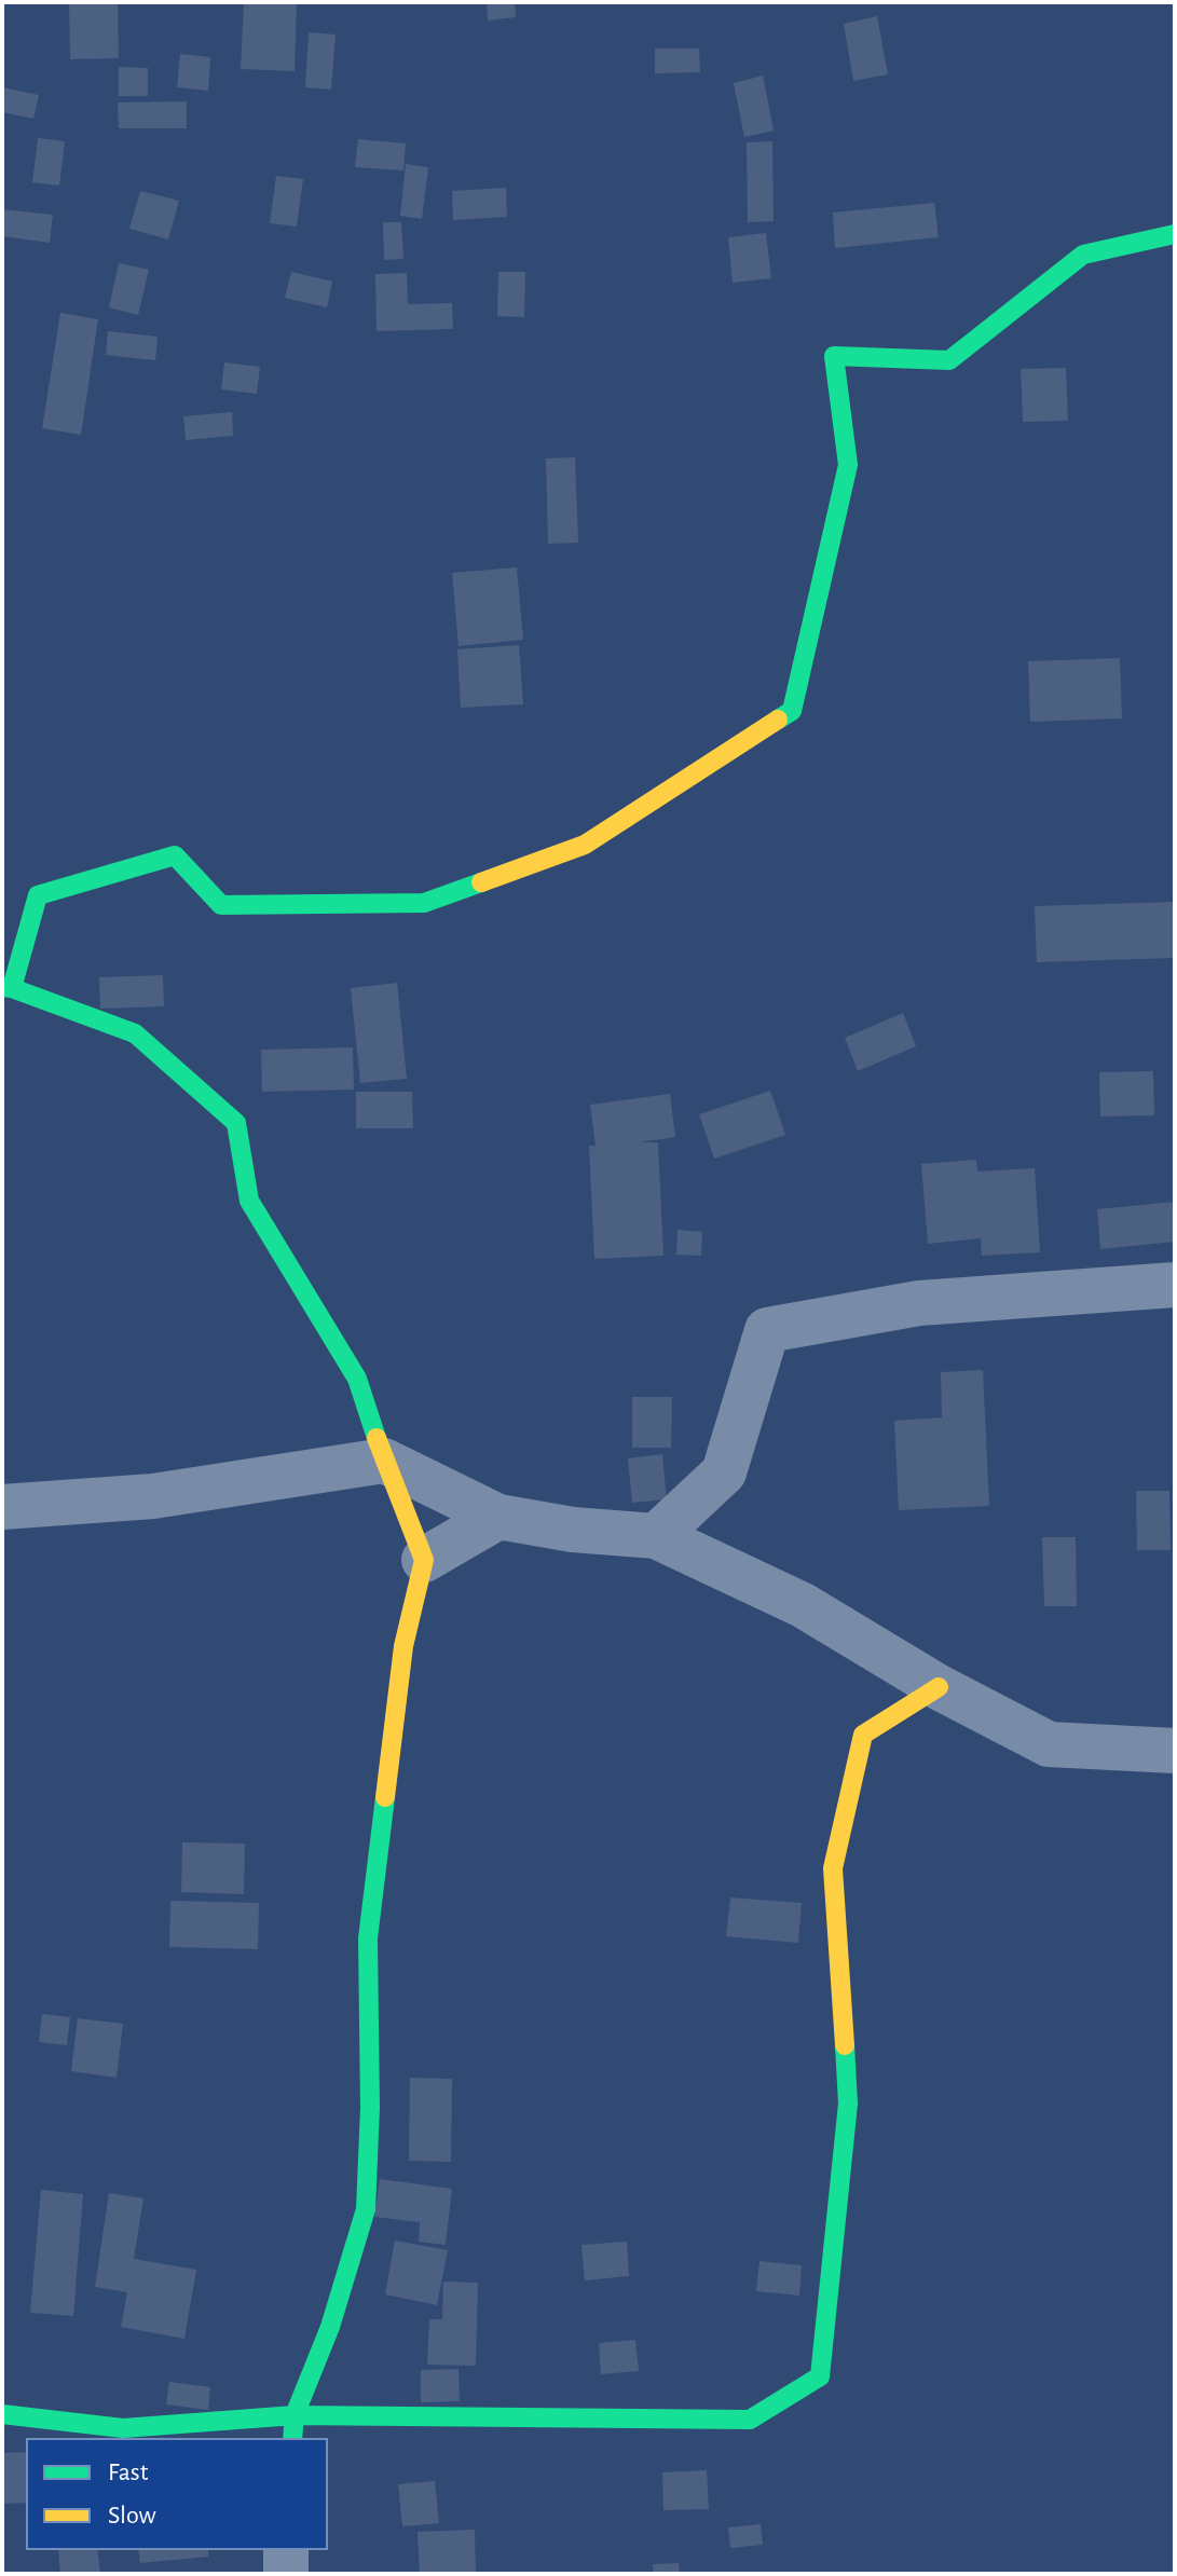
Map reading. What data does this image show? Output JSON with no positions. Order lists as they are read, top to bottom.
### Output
{
  "legend": ["Fast", "Slow"]
}
